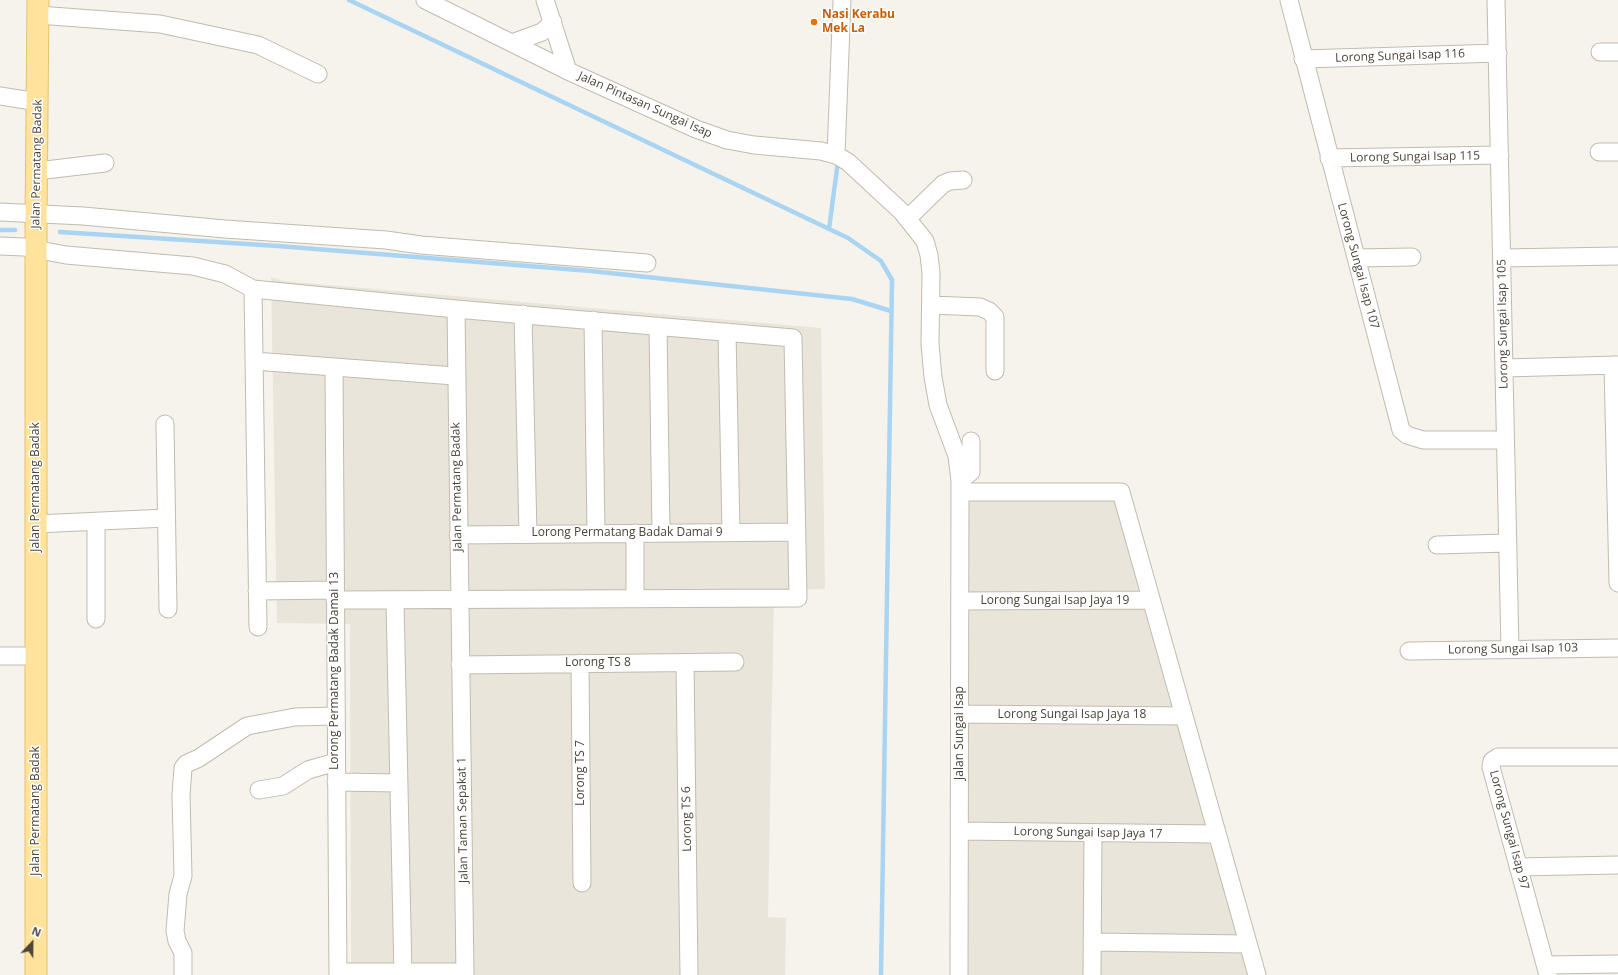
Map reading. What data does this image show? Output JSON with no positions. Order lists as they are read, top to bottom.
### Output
{
  "streets": {
    "main road": ["Jalan Permatang Badak"],
    "street": [
      "Lorong Sungai Isap 116",
      "Jalan Pintasan Sungai Isap",
      "Lorong Sungai Isap 115",
      "Lorong Sungai Isap 107",
      "Lorong Sungai Isap 105",
      "Lorong Permatang Badak Damai 9",
      "Lorong Sungai Isap Jaya 19",
      "Lorong Sungai Isap 103",
      "Lorong TS 8",
      "Lorong Permatang Badak Damai 13",
      "Lorong Sungai Isap Jaya 18",
      "Jalan Sungai Isap",
      "Lorong TS 7",
      "Lorong TS 6",
      "Jalan Taman Sepakat 1",
      "Lorong Sungai Isap 97",
      "Lorong Sungai Isap Jaya 17"
    ]
  },
  "crossings": [
    ["Lorong Sungai Isap 116", "Lorong Sungai Isap 107"],
    ["Lorong Sungai Isap 116", "Lorong Sungai Isap 105"],
    ["Jalan Pintasan Sungai Isap", "Jalan Sungai Isap"],
    ["Lorong Sungai Isap 115", "Lorong Sungai Isap 107"],
    ["Lorong Sungai Isap 115", "Lorong Sungai Isap 105"],
    ["Jalan Permatang Badak", "Lorong Permatang Badak Damai 9"],
    ["Jalan Permatang Badak", "Lorong TS 8"],
    ["Jalan Permatang Badak", "Jalan Taman Sepakat 1"],
    ["Lorong Sungai Isap 107", "Lorong Sungai Isap 105"],
    ["Lorong Sungai Isap 105", "Lorong Sungai Isap 103"],
    ["Lorong Sungai Isap Jaya 19", "Jalan Sungai Isap"],
    ["Lorong TS 8", "Lorong TS 7"],
    ["Lorong TS 8", "Lorong TS 6"],
    ["Lorong TS 8", "Jalan Taman Sepakat 1"],
    ["Lorong Sungai Isap Jaya 18", "Jalan Sungai Isap"],
    ["Jalan Sungai Isap", "Lorong Sungai Isap Jaya 17"]
  ],
  "places": ["Nasi Kerabu Mek La"],
  "north": "top"
}
